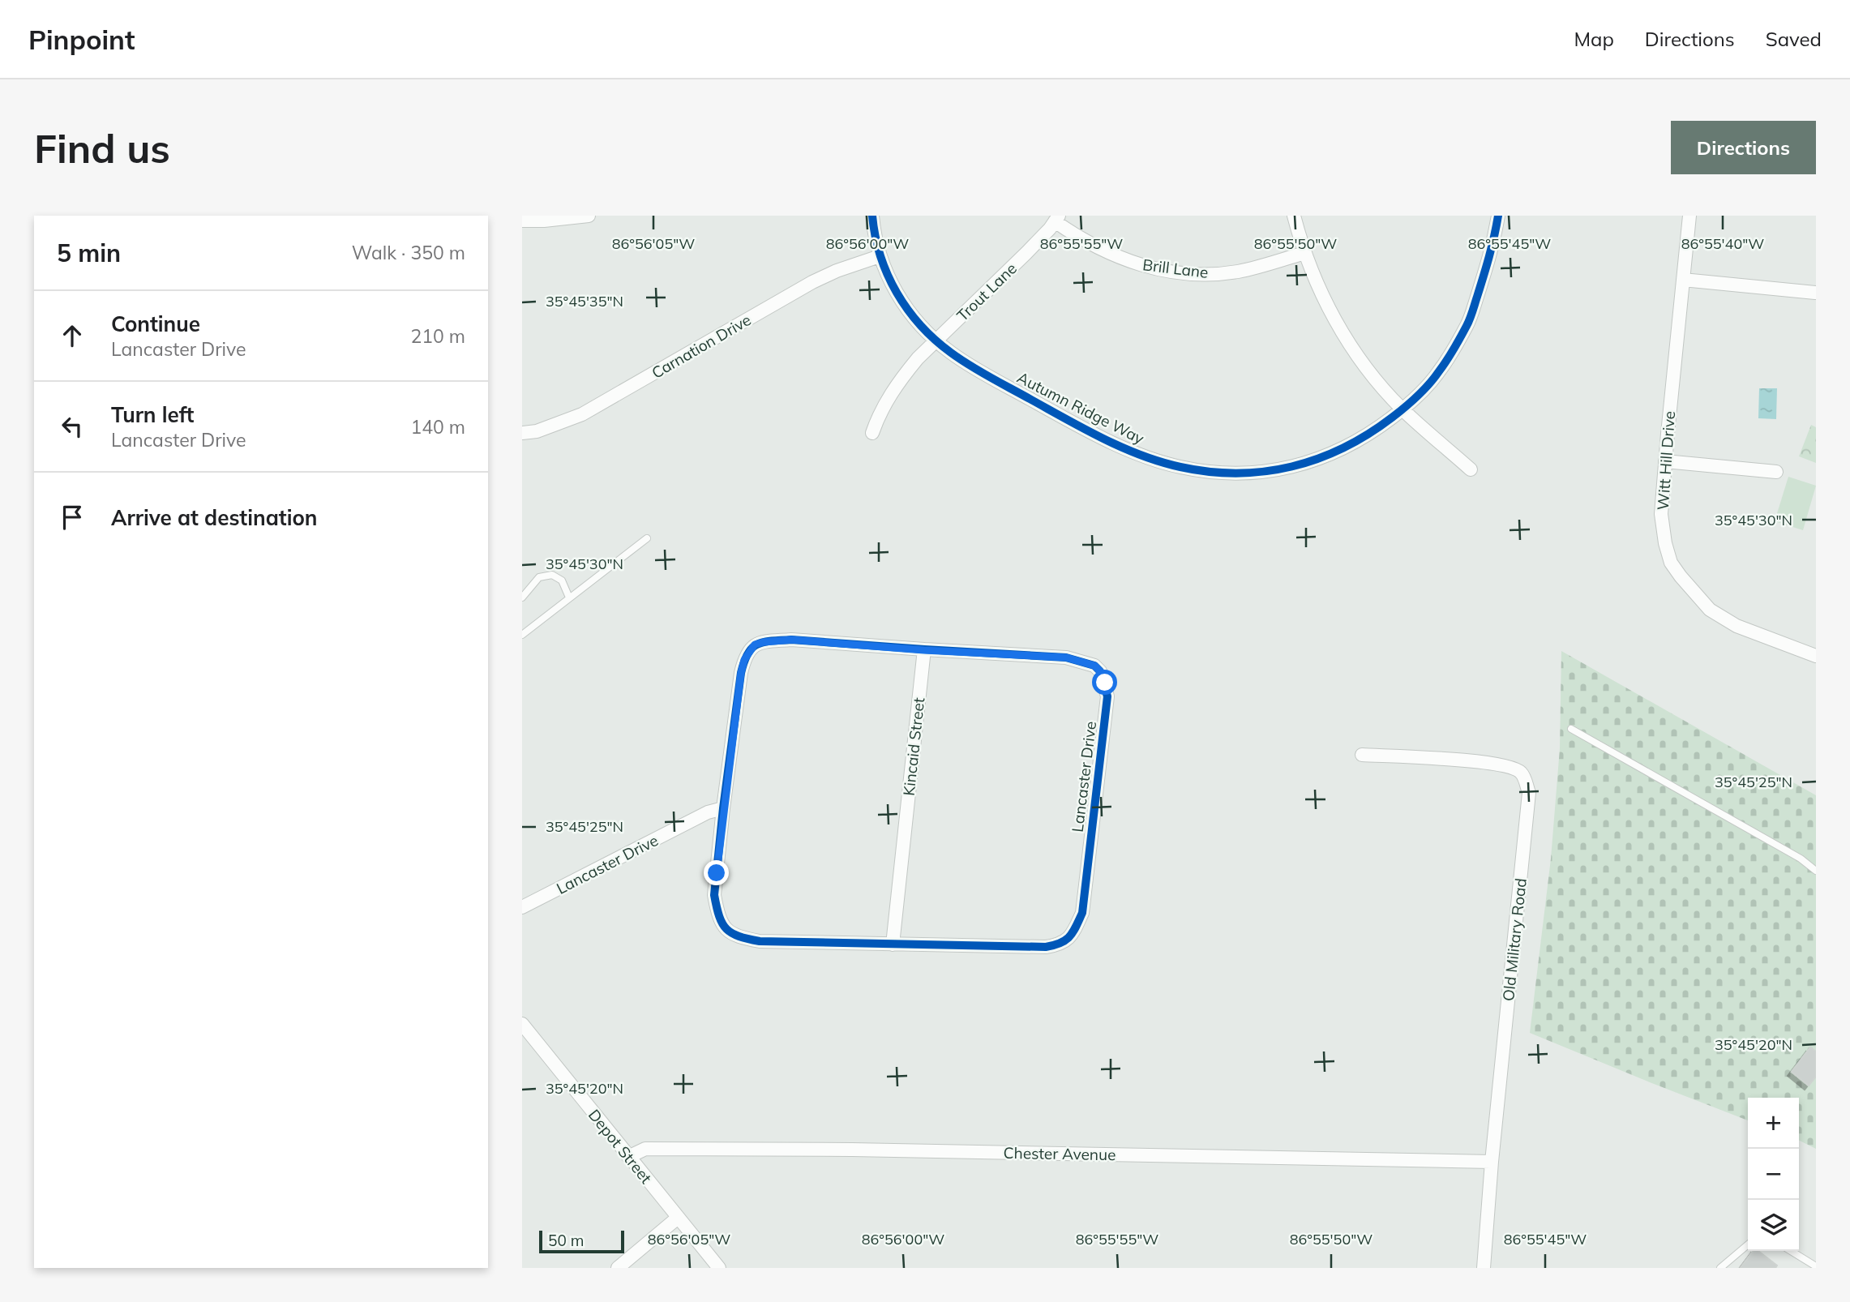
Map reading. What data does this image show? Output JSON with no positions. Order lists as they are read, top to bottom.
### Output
{
  "streets": {
    "street": [
      "Brill Lane",
      "Trout Lane",
      "Carnation Drive",
      "Autumn Ridge Way",
      "Witt Hill Drive",
      "Kincaid Street",
      "Lancaster Drive",
      "Old Military Road",
      "Depot Street",
      "Chester Avenue"
    ]
  },
  "crossings": [
    ["Brill Lane", "Trout Lane"],
    ["Trout Lane", "Autumn Ridge Way"],
    ["Carnation Drive", "Autumn Ridge Way"],
    ["Kincaid Street", "Lancaster Drive"],
    ["Old Military Road", "Chester Avenue"],
    ["Depot Street", "Chester Avenue"]
  ],
  "scale_bar": "50 m",
  "page": {
    "header": "Pinpoint",
    "nav": ["Map", "Directions", "Saved"],
    "buttons": "Directions",
    "title": "Find us",
    "heading": ["5 min", "Walk · 350 m"],
    "list": [
      ["Continue", "Lancaster Drive", "210 m"],
      ["Turn left", "Lancaster Drive", "140 m"],
      "Arrive at destination"
    ],
    "map_buttons": ["+", "−"],
    "scale": "50 m"
  },
  "coordinates": [
    "86°56'05\"W",
    "86°56'00\"W",
    "86°55'55\"W",
    "86°55'50\"W",
    "86°55'45\"W",
    "86°55'40\"W",
    "35°45'35\"N",
    "35°45'30\"N",
    "35°45'25\"N",
    "35°45'20\"N"
  ]
}
